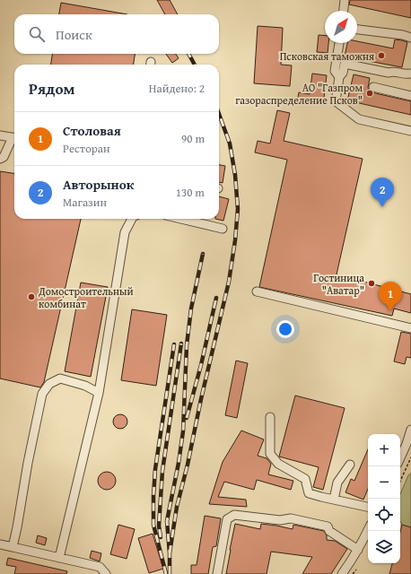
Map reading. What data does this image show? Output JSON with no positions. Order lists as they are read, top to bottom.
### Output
{
  "places": [
    "Псковская таможня",
    "АО \"Газпром газораспределение Псков\"",
    "Гостиница \"Аватар\"",
    "Домостроительный комбинат"
  ],
  "north": "top right",
  "page": {
    "search": "Поиск",
    "heading": ["Рядом", "Найдено: 2"],
    "list": [
      {
        "mark": "1",
        "name": "Столовая",
        "note": "Ресторан",
        "value": "90 m"
      },
      {
        "mark": "2",
        "name": "Авторынок",
        "note": "Магазин",
        "value": "130 m"
      }
    ],
    "pins": ["2", "1"],
    "map_buttons": ["+", "−"]
  }
}
